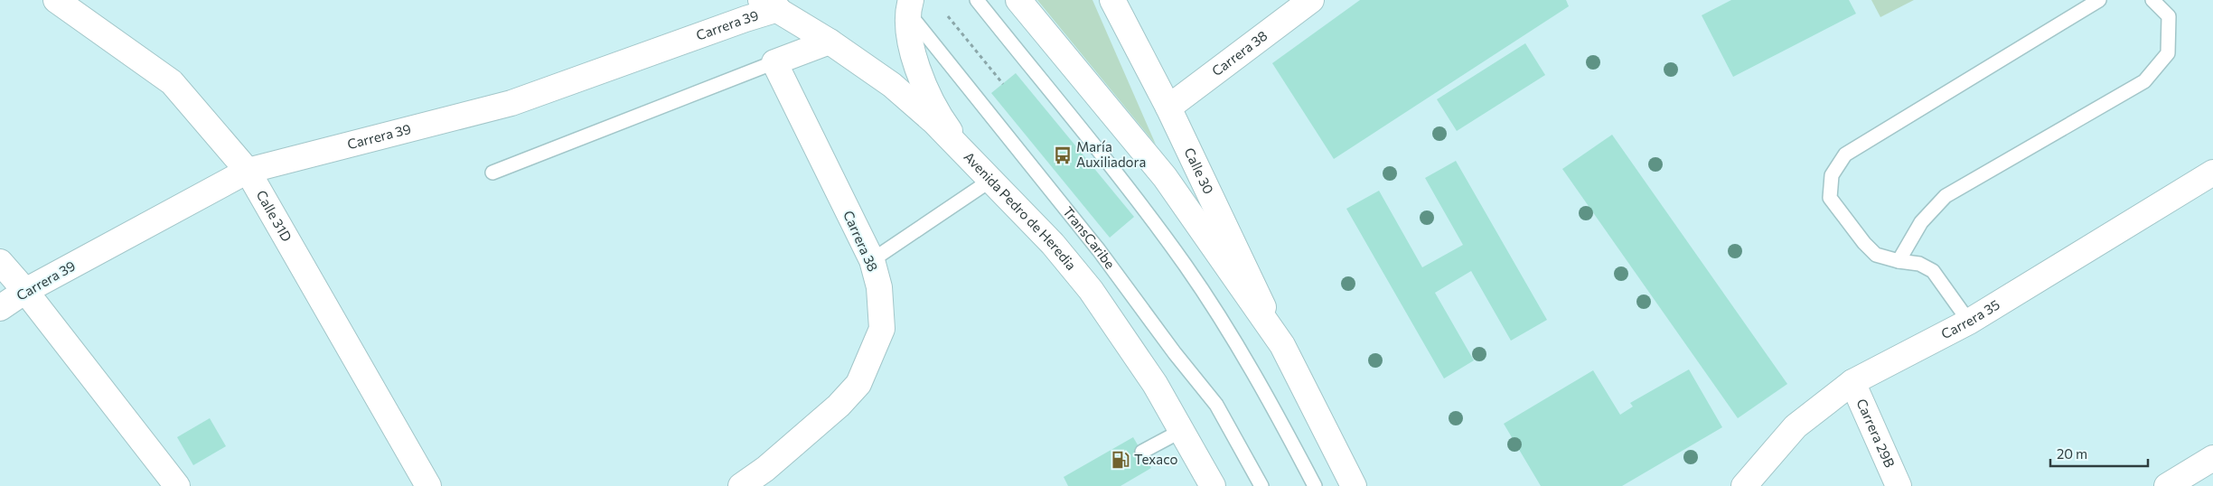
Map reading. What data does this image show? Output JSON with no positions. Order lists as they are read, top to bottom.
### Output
{
  "streets": {
    "main road": [
      "Carrera 39",
      "Carrera 38",
      "Calle 30",
      "Avenida Pedro de Heredia",
      "Calle 31D",
      "Carrera 35",
      "Carrera 29B"
    ],
    "lane": ["TransCaribe"]
  },
  "crossings": [
    ["Carrera 39", "Avenida Pedro de Heredia"],
    ["Carrera 39", "Calle 31D"],
    ["Carrera 38", "Calle 30"],
    ["Carrera 35", "Carrera 29B"]
  ],
  "places": {
    "bus stop": ["María Auxiliadora"],
    "fuel station": ["Texaco"]
  },
  "scale_bar": "20 m"
}
